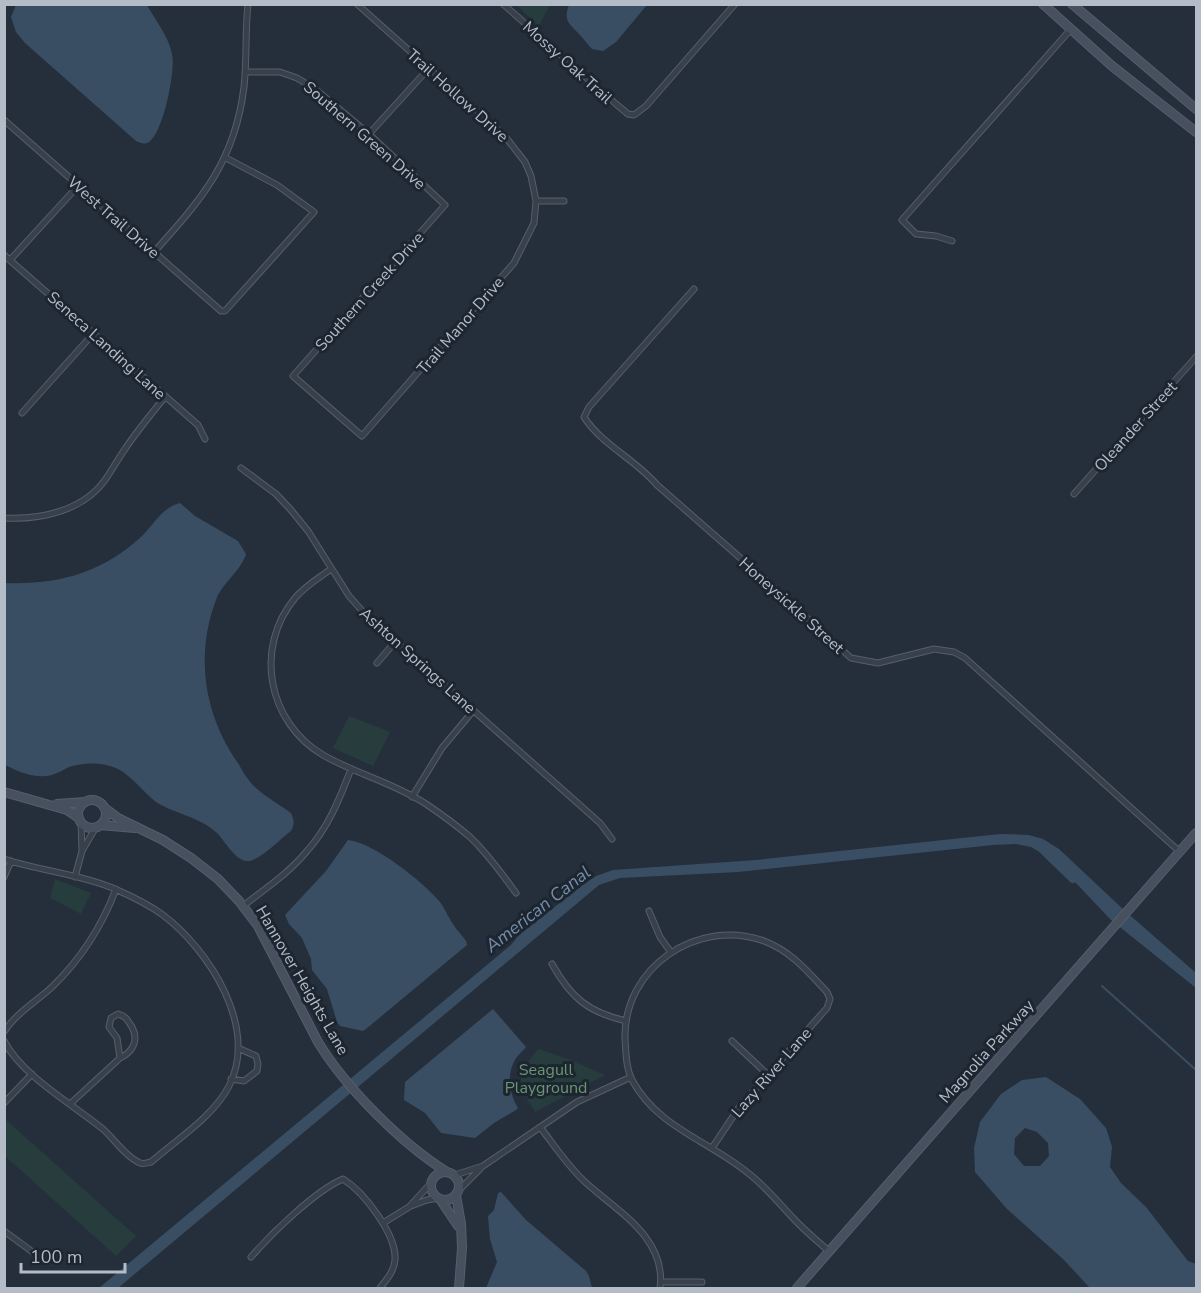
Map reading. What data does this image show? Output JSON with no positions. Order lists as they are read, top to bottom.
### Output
{
  "streets": {
    "street": [
      "Mossy Oak Trail",
      "Trail Hollow Drive",
      "Southern Green Drive",
      "West Trail Drive",
      "Southern Creek Drive",
      "Trail Manor Drive",
      "Seneca Landing Lane",
      "Oleander Street",
      "Honeysickle Street",
      "Ashton Springs Lane",
      "Hannover Heights Lane",
      "Magnolia Parkway",
      "Lazy River Lane"
    ]
  },
  "crossings": [
    ["Trail Hollow Drive", "Trail Manor Drive"],
    ["Southern Green Drive", "Southern Creek Drive"],
    ["Southern Creek Drive", "Trail Manor Drive"],
    ["Honeysickle Street", "Magnolia Parkway"]
  ],
  "water": ["American Canal"],
  "parks": ["Seagull Playground"],
  "scale_bar": "100 m"
}
